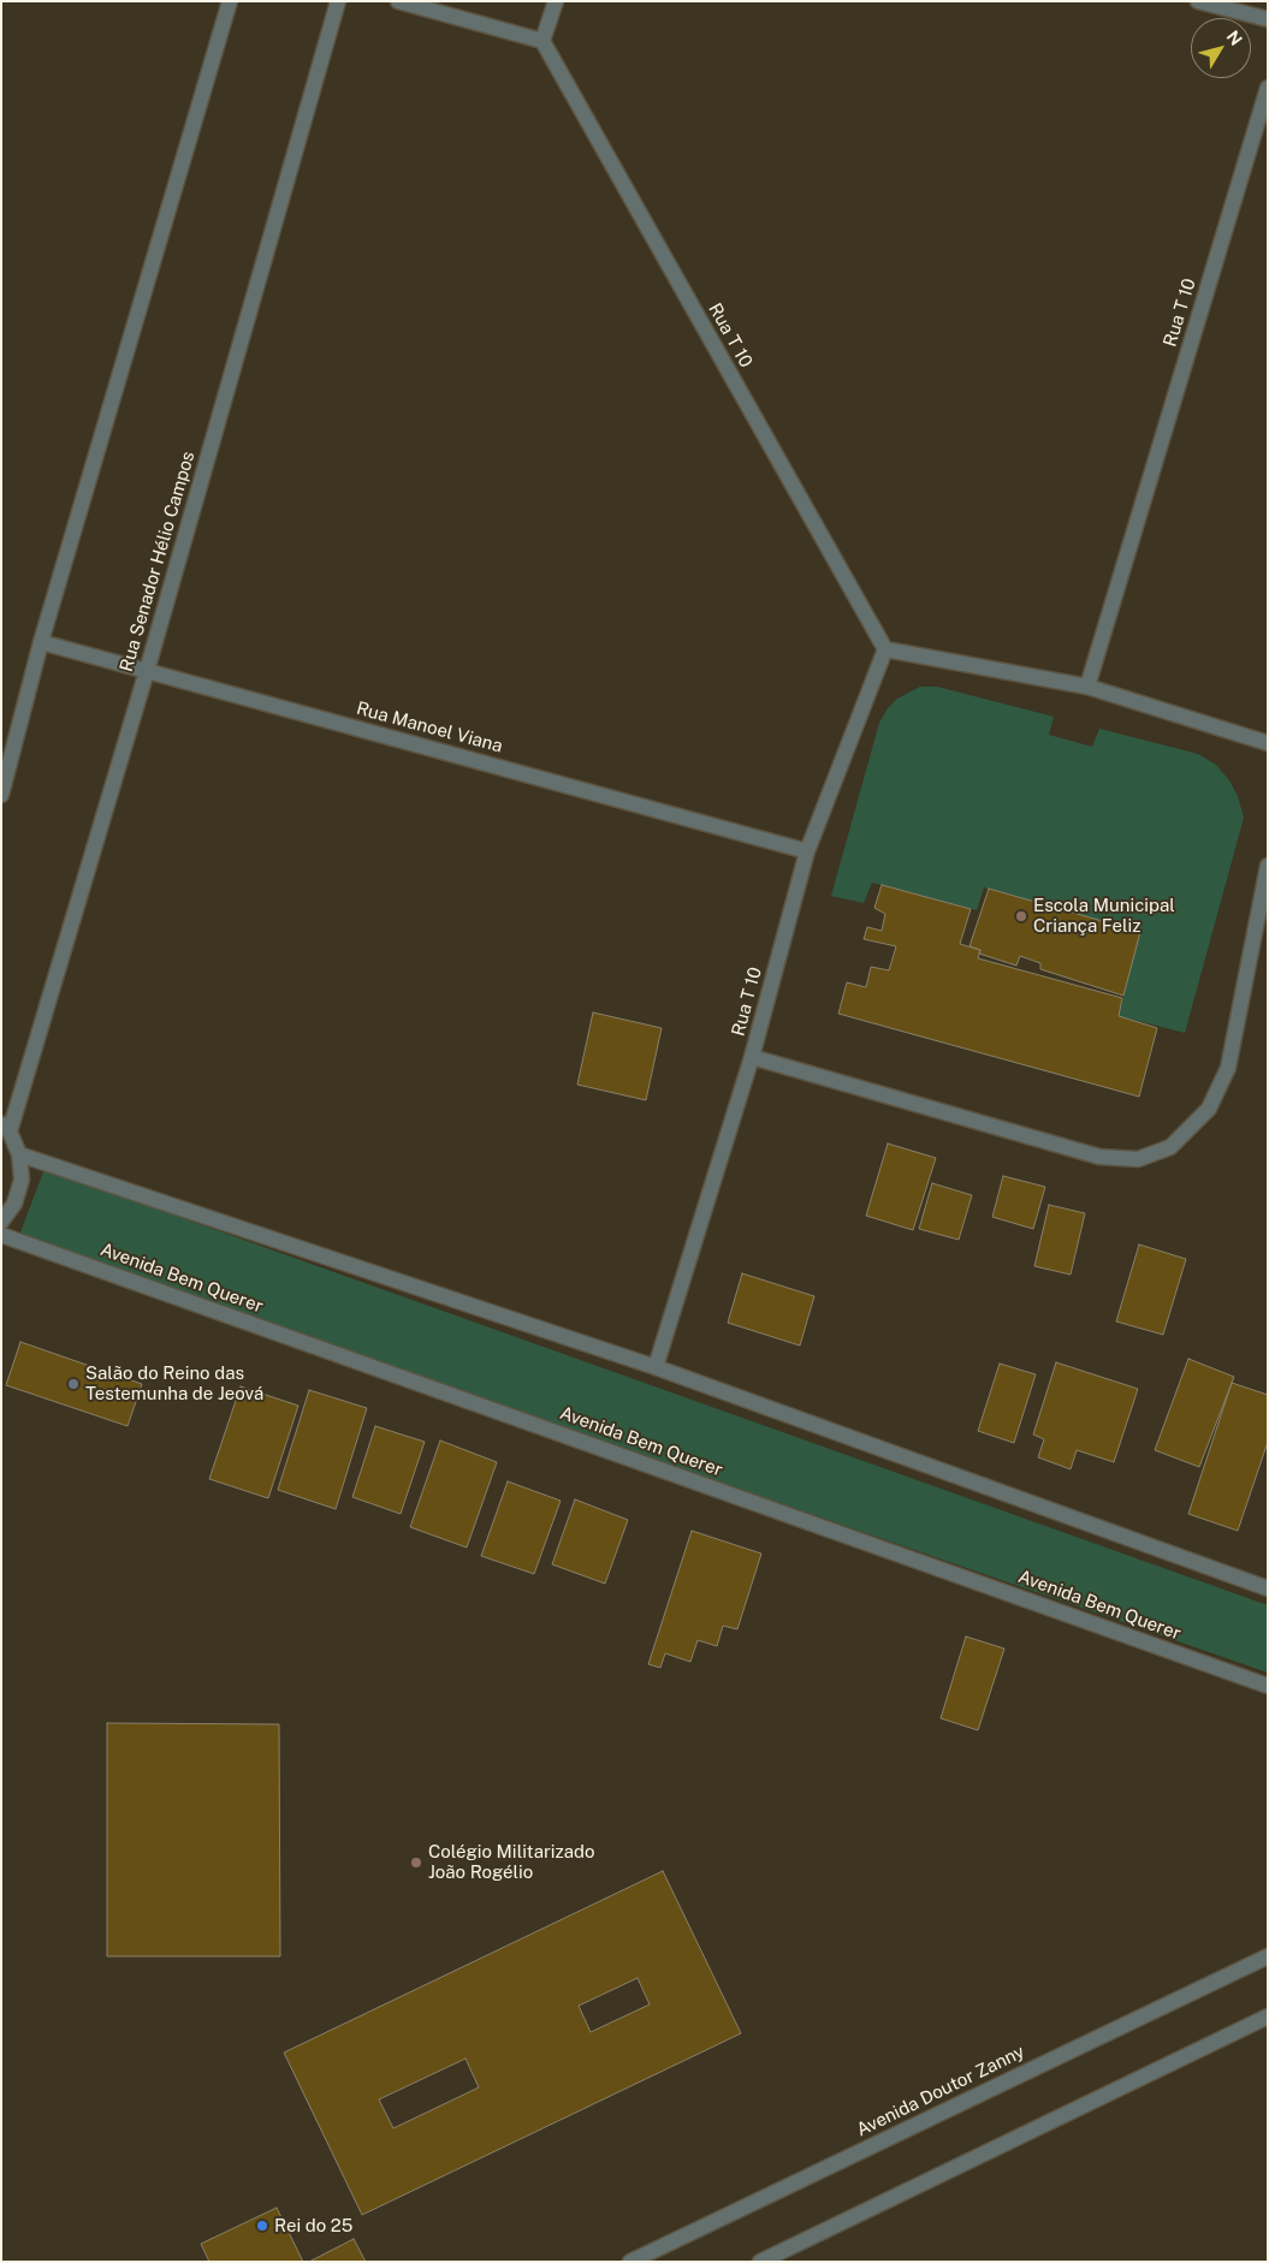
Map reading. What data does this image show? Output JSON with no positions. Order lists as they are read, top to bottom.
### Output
{
  "streets": {
    "street": [
      "Rua T 10",
      "Rua Senador Hélio Campos",
      "Rua Manoel Viana",
      "Avenida Bem Querer",
      "Avenida Doutor Zanny"
    ]
  },
  "crossings": [
    ["Rua T 10", "Rua Manoel Viana"],
    ["Rua Senador Hélio Campos", "Rua Manoel Viana"]
  ],
  "places": [
    "Escola Municipal Criança Feliz",
    "Salão do Reino das Testemunha de Jeová",
    "Colégio Militarizado João Rogélio",
    "Rei do 25"
  ],
  "north": "top right"
}
